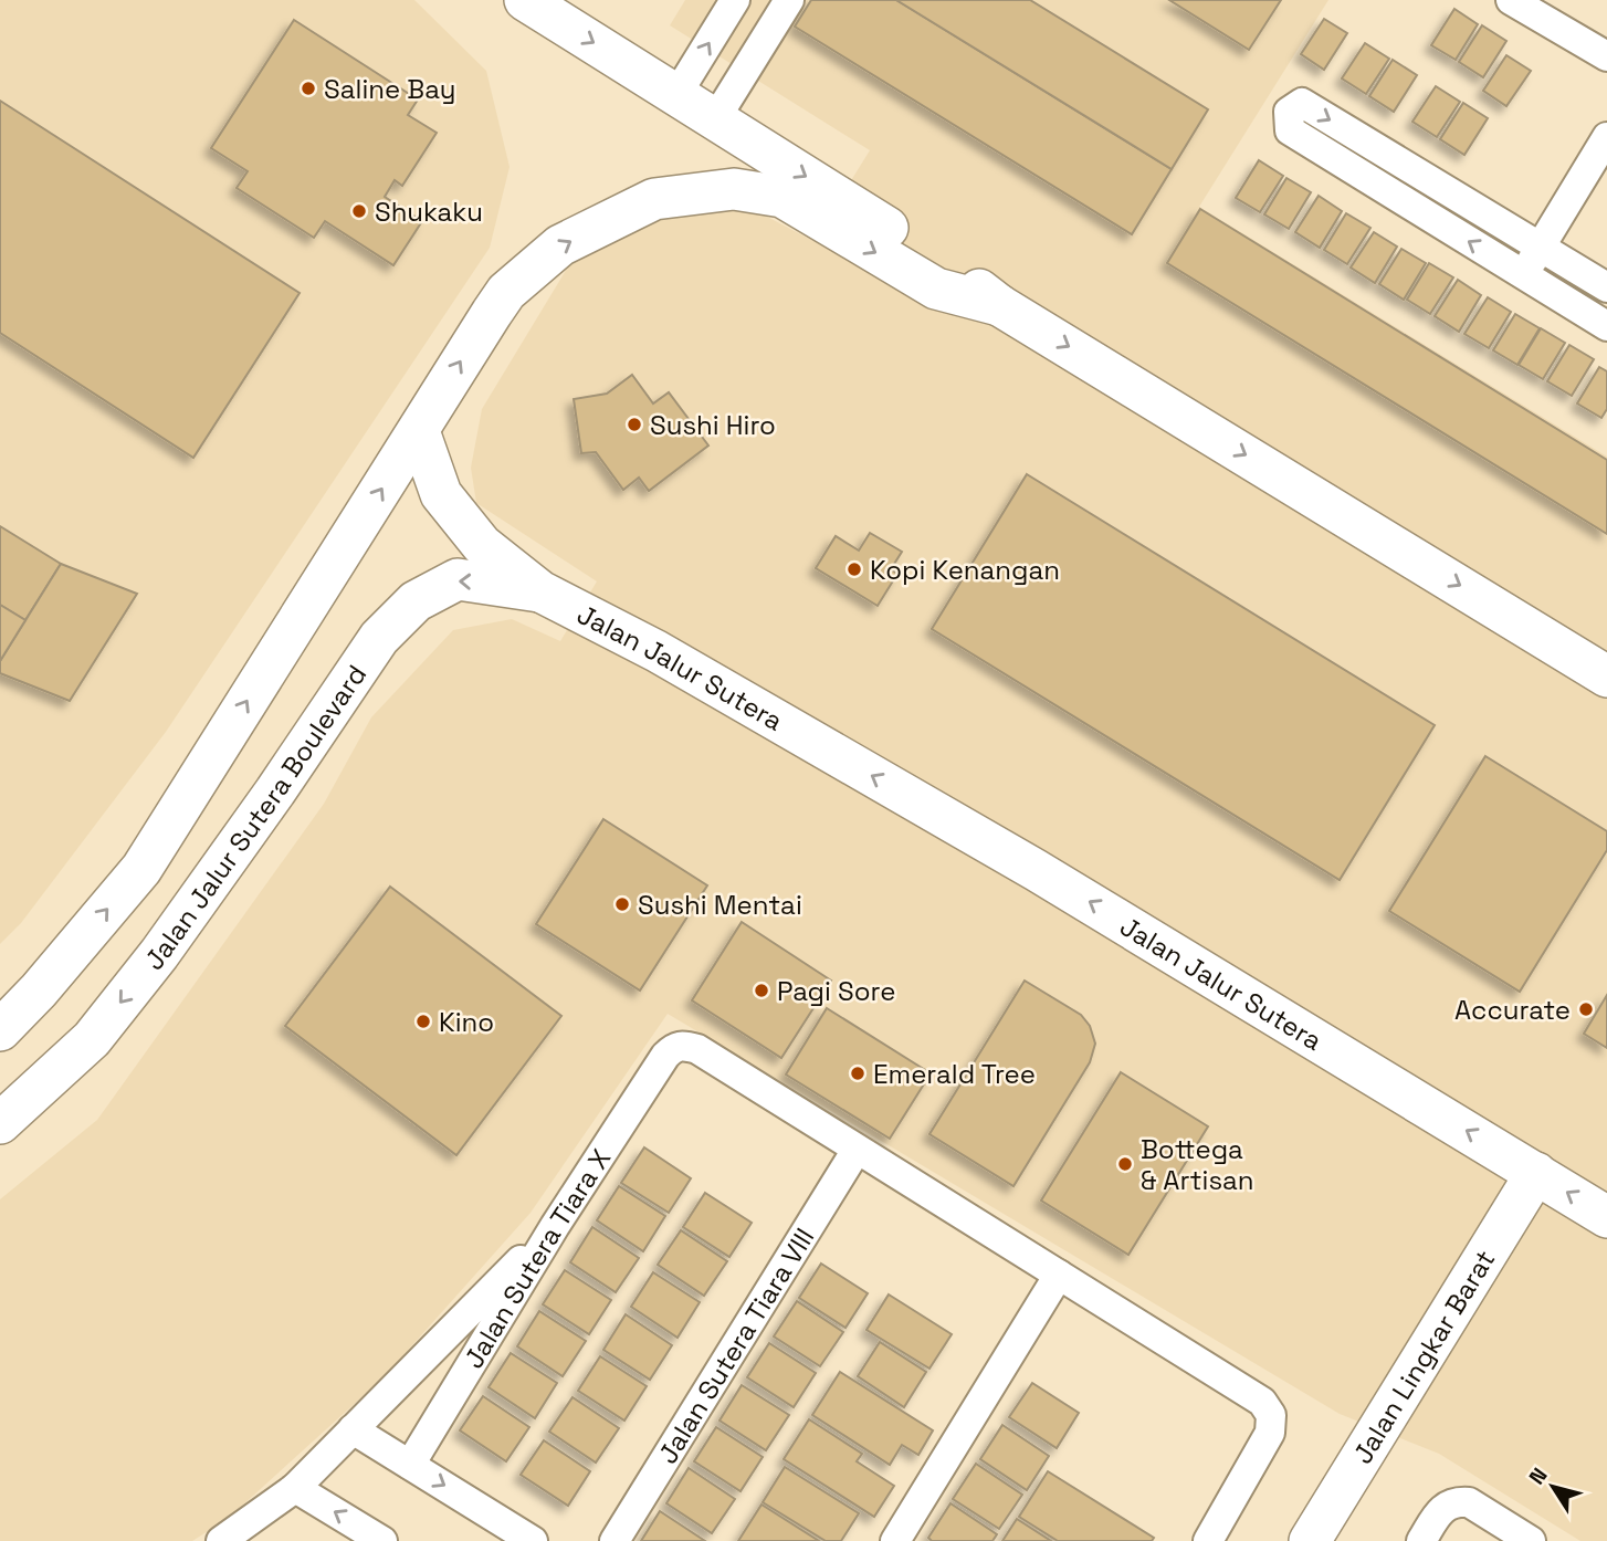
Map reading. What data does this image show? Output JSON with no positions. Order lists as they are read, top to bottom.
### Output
{
  "streets": {
    "main road": ["Jalan Jalur Sutera", "Jalan Jalur Sutera Boulevard", "Jalan Lingkar Barat"],
    "street": ["Jalan Sutera Tiara X", "Jalan Sutera Tiara VIII"]
  },
  "crossings": [
    ["Jalan Jalur Sutera", "Jalan Jalur Sutera Boulevard"],
    ["Jalan Jalur Sutera", "Jalan Lingkar Barat"],
    ["Jalan Sutera Tiara X", "Jalan Sutera Tiara VIII"]
  ],
  "one_way": ["Jalan Jalur Sutera"],
  "places": [
    "Saline Bay",
    "Shukaku",
    "Sushi Hiro",
    "Kopi Kenangan",
    "Sushi Mentai",
    "Pagi Sore",
    "Accurate",
    "Kino",
    "Emerald Tree",
    "Bottega & Artisan"
  ],
  "north": "top left"
}
